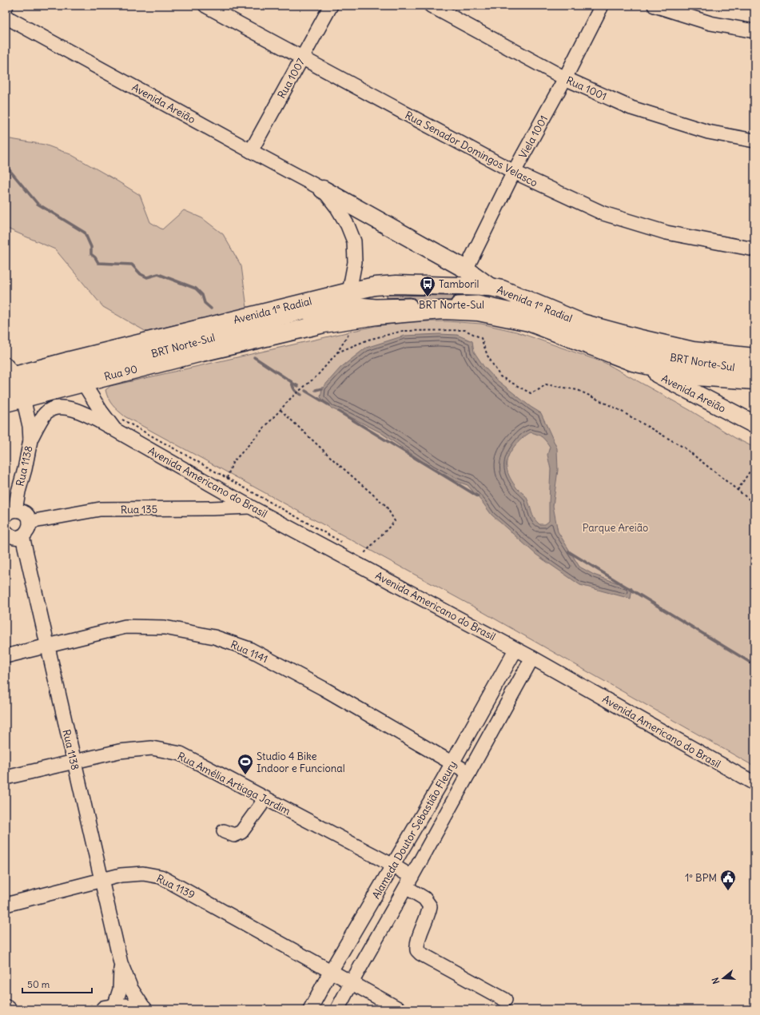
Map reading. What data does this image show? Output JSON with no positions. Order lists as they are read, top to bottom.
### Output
{
  "streets": {
    "main road": ["Avenida Areião", "Avenida 1ª Radial", "Rua 90"],
    "street": [
      "Rua 1007",
      "Rua 1001",
      "Viela 1001",
      "Rua Senador Domingos Velasco",
      "BRT Norte-Sul",
      "Rua 1138",
      "Avenida Americano do Brasil",
      "Rua 135",
      "Rua 1141",
      "Rua Amélia Artiaga Jardim",
      "Alameda Doutor Sebastião Fleury",
      "Rua 1139"
    ]
  },
  "crossings": [
    ["Rua 1007", "Avenida Areião"],
    ["Rua 1007", "Rua Senador Domingos Velasco"],
    ["Rua 1001", "Viela 1001"],
    ["Avenida Areião", "Avenida 1ª Radial"],
    ["Viela 1001", "Rua Senador Domingos Velasco"],
    ["Avenida 1ª Radial", "Rua 90"],
    ["BRT Norte-Sul", "Rua 90"],
    ["BRT Norte-Sul", "Avenida Americano do Brasil"],
    ["Rua 90", "Rua 1138"],
    ["Rua 90", "Avenida Americano do Brasil"],
    ["Rua 1138", "Avenida Americano do Brasil"],
    ["Rua 1138", "Rua 1141"],
    ["Rua 1138", "Rua Amélia Artiaga Jardim"],
    ["Rua 1138", "Rua 1139"],
    ["Avenida Americano do Brasil", "Rua 135"],
    ["Avenida Americano do Brasil", "Alameda Doutor Sebastião Fleury"],
    ["Rua 1141", "Alameda Doutor Sebastião Fleury"],
    ["Rua Amélia Artiaga Jardim", "Alameda Doutor Sebastião Fleury"],
    ["Alameda Doutor Sebastião Fleury", "Rua 1139"]
  ],
  "parks": ["Parque Areião"],
  "places": {
    "bus stop": ["Tamboril"],
    "sports": ["Studio 4 Bike Indoor e Funcional"],
    "public building": ["1º BPM"]
  },
  "scale_bar": "50 m",
  "north": "left"
}
